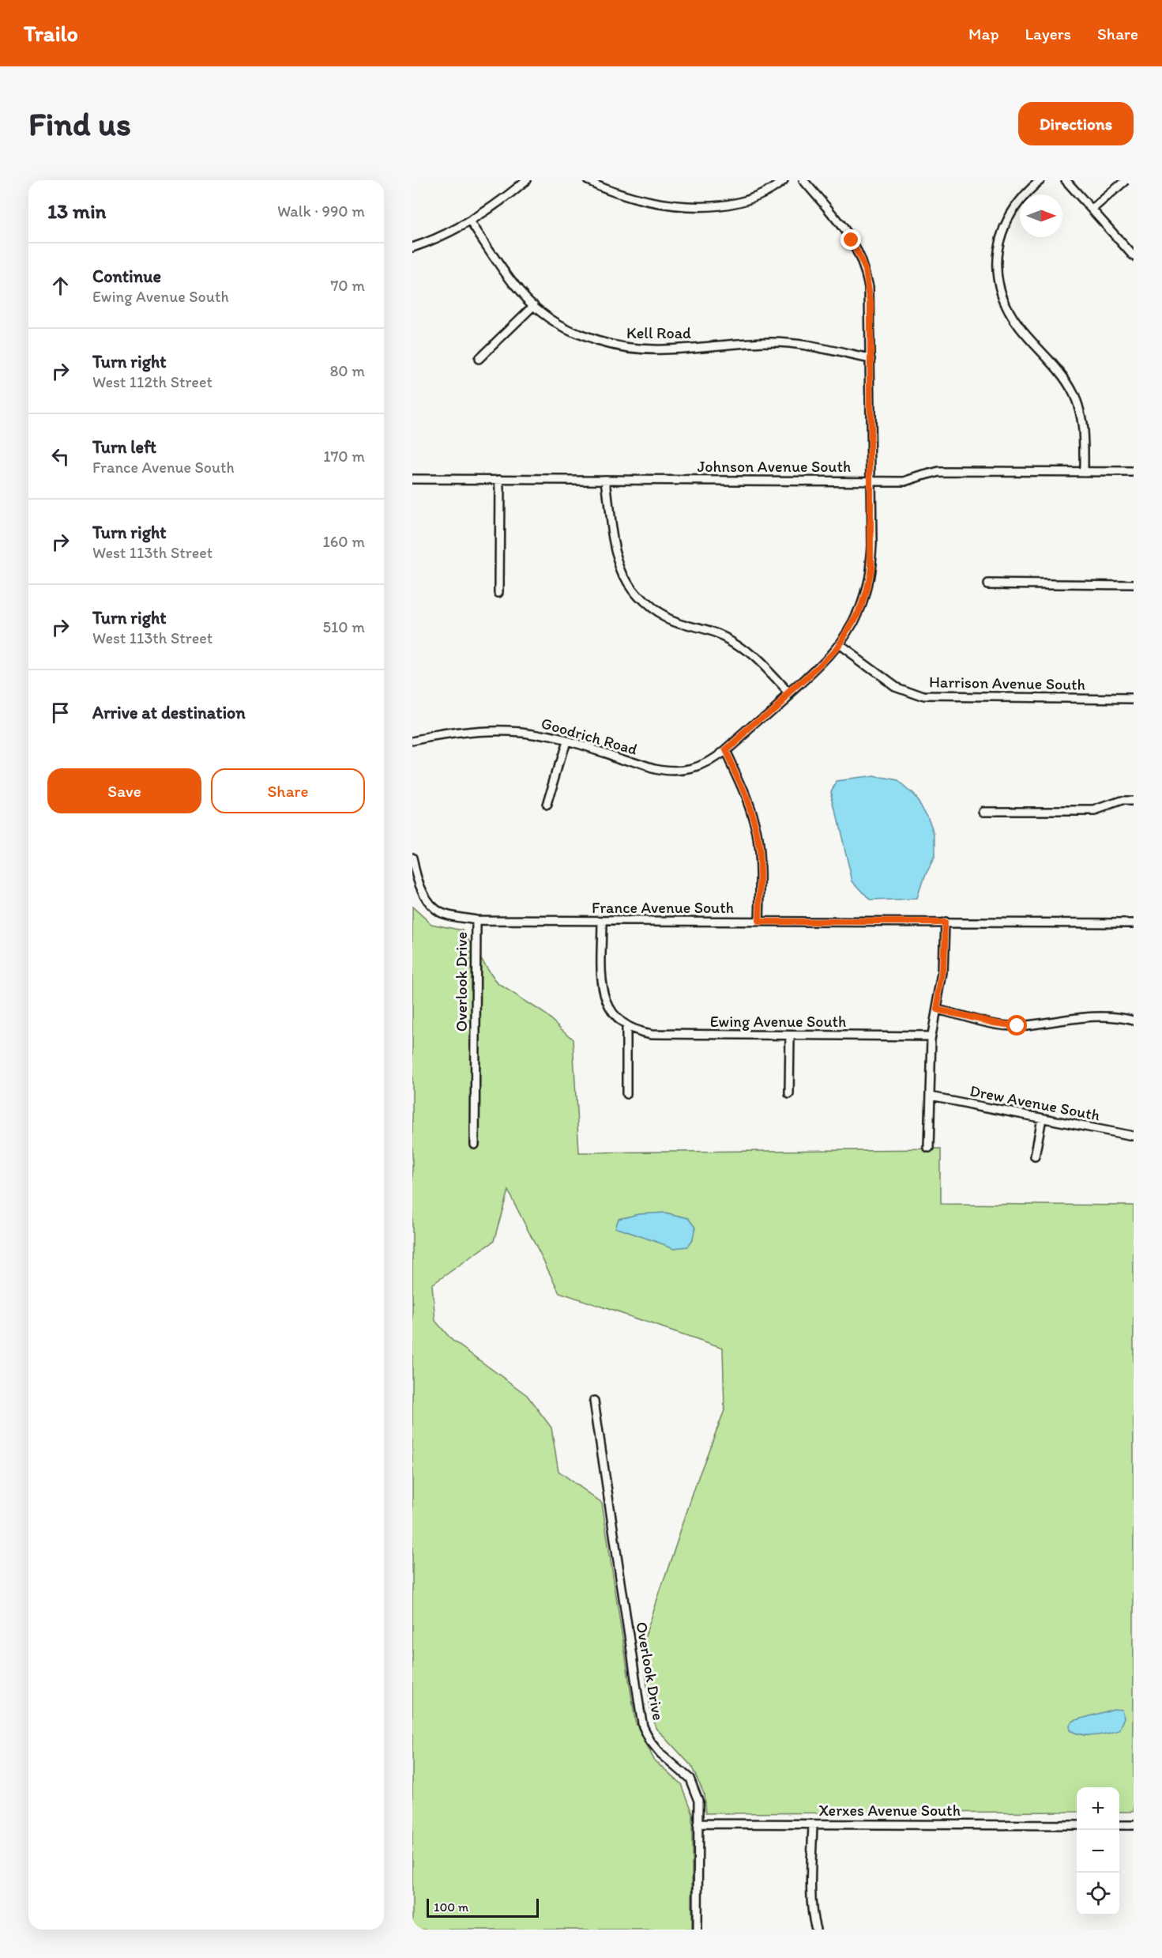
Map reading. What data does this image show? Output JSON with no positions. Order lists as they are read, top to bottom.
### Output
{
  "streets": {
    "street": [
      "Kell Road",
      "Johnson Avenue South",
      "Harrison Avenue South",
      "Goodrich Road",
      "France Avenue South",
      "Overlook Drive",
      "Ewing Avenue South",
      "Drew Avenue South",
      "Xerxes Avenue South"
    ]
  },
  "crossings": [
    ["Kell Road", "Goodrich Road"],
    ["Johnson Avenue South", "Goodrich Road"],
    ["Harrison Avenue South", "Goodrich Road"],
    ["France Avenue South", "Overlook Drive"],
    ["Overlook Drive", "Xerxes Avenue South"]
  ],
  "scale_bar": "100 m",
  "north": "right",
  "page": {
    "header": "Trailo",
    "nav": ["Map", "Layers", "Share"],
    "buttons": [
      "Directions",
      ["Save", "Share"]
    ],
    "title": "Find us",
    "heading": ["13 min", "Walk · 990 m"],
    "list": [
      ["Continue", "Ewing Avenue South", "70 m"],
      ["Turn right", "West 112th Street", "80 m"],
      ["Turn left", "France Avenue South", "170 m"],
      ["Turn right", "West 113th Street", "160 m"],
      ["Turn right", "West 113th Street", "510 m"],
      "Arrive at destination"
    ],
    "map_buttons": ["+", "−"],
    "scale": "100 m"
  }
}
